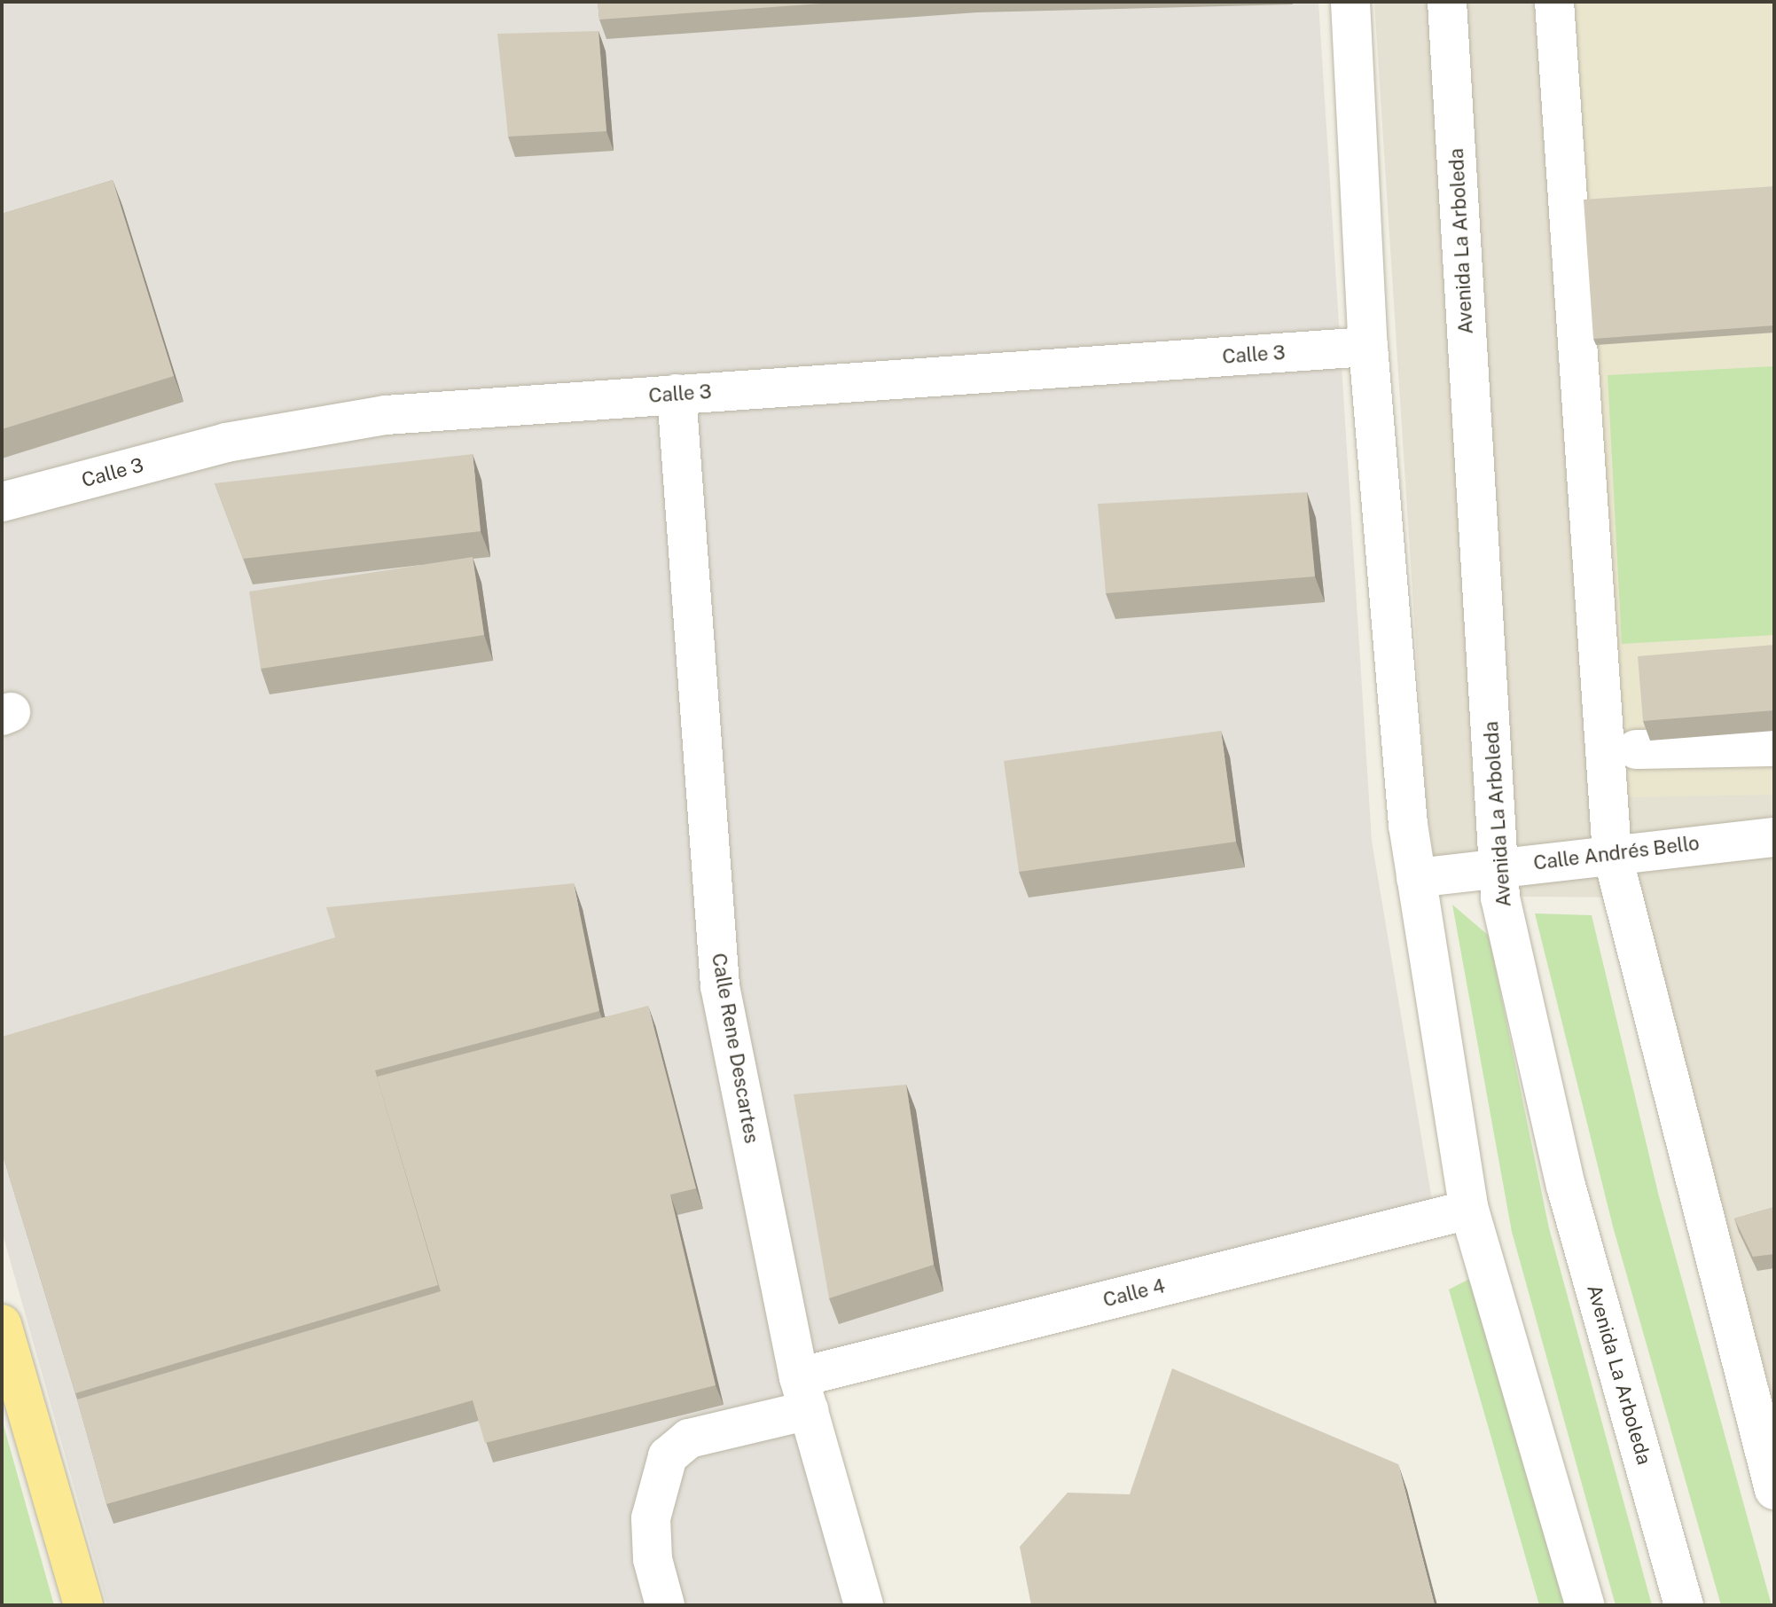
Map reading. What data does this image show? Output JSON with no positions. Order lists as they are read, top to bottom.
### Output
{
  "streets": {
    "street": [
      "Avenida La Arboleda",
      "Calle 3",
      "Calle Andrés Bello",
      "Calle Rene Descartes",
      "Calle 4"
    ]
  },
  "crossings": [
    ["Avenida La Arboleda", "Calle Andrés Bello"],
    ["Calle 3", "Calle Rene Descartes"],
    ["Calle Rene Descartes", "Calle 4"]
  ]
}
